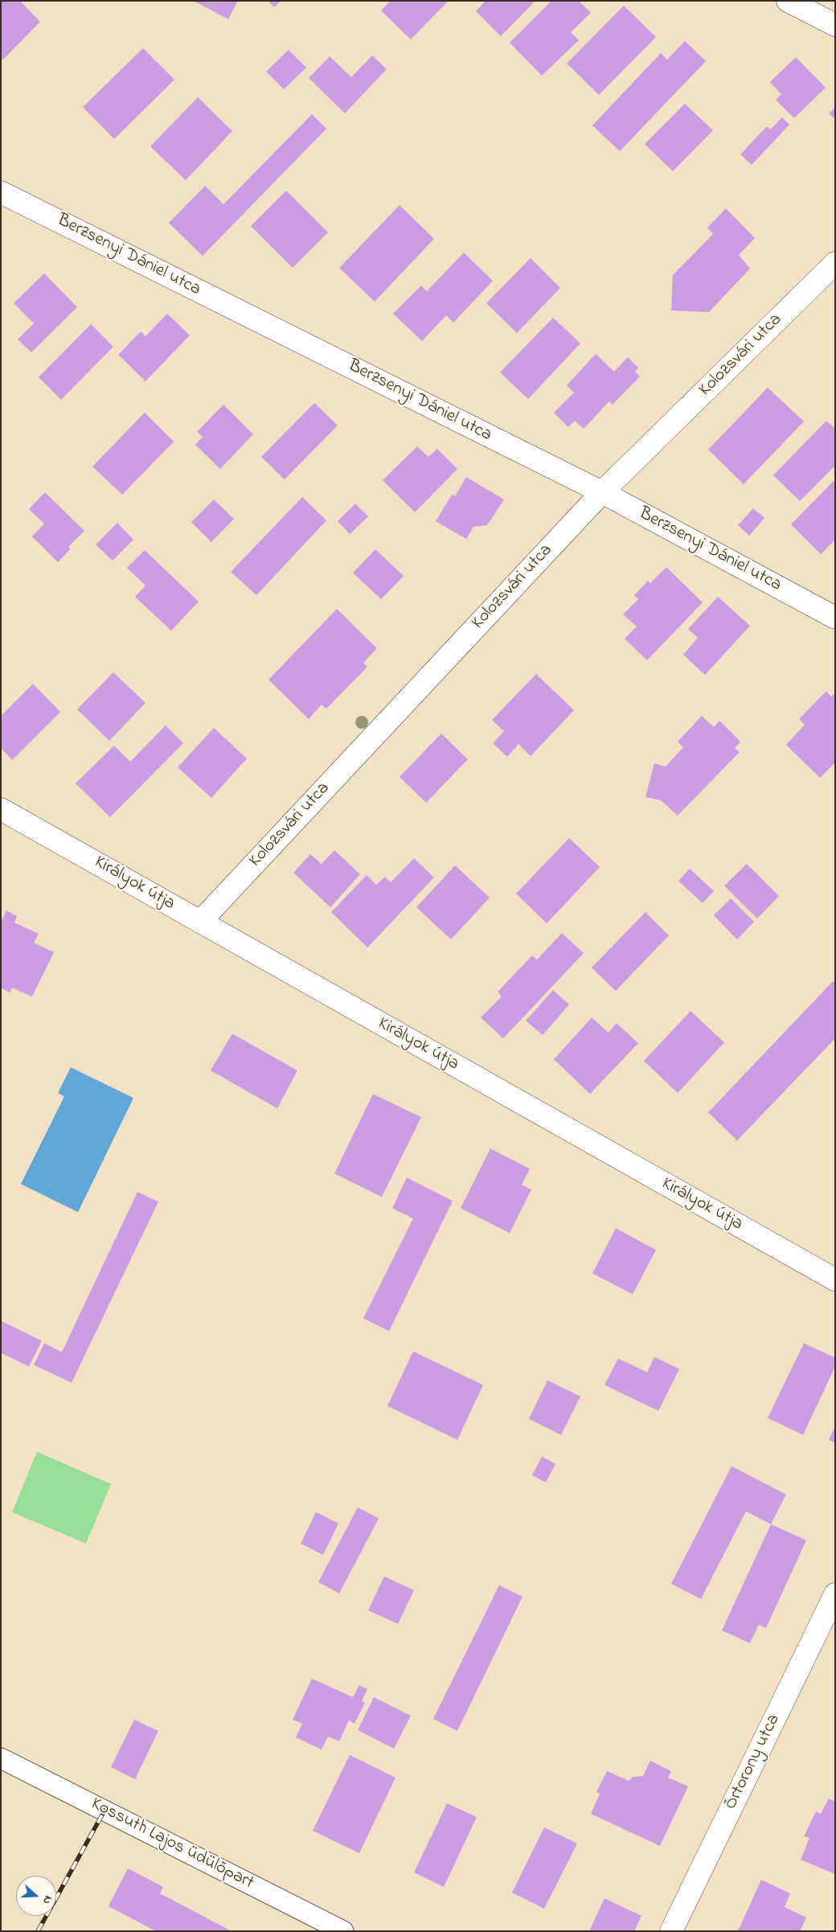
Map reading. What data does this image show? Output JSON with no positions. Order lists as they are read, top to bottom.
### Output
{
  "streets": {
    "street": [
      "Berzsenyi Dániel utca",
      "Kolozsvári utca",
      "Királyok útja",
      "Őrtorony utca",
      "Kossuth Lajos üdülőpart"
    ]
  },
  "crossings": [
    ["Berzsenyi Dániel utca", "Kolozsvári utca"],
    ["Kolozsvári utca", "Királyok útja"]
  ],
  "north": "right"
}
